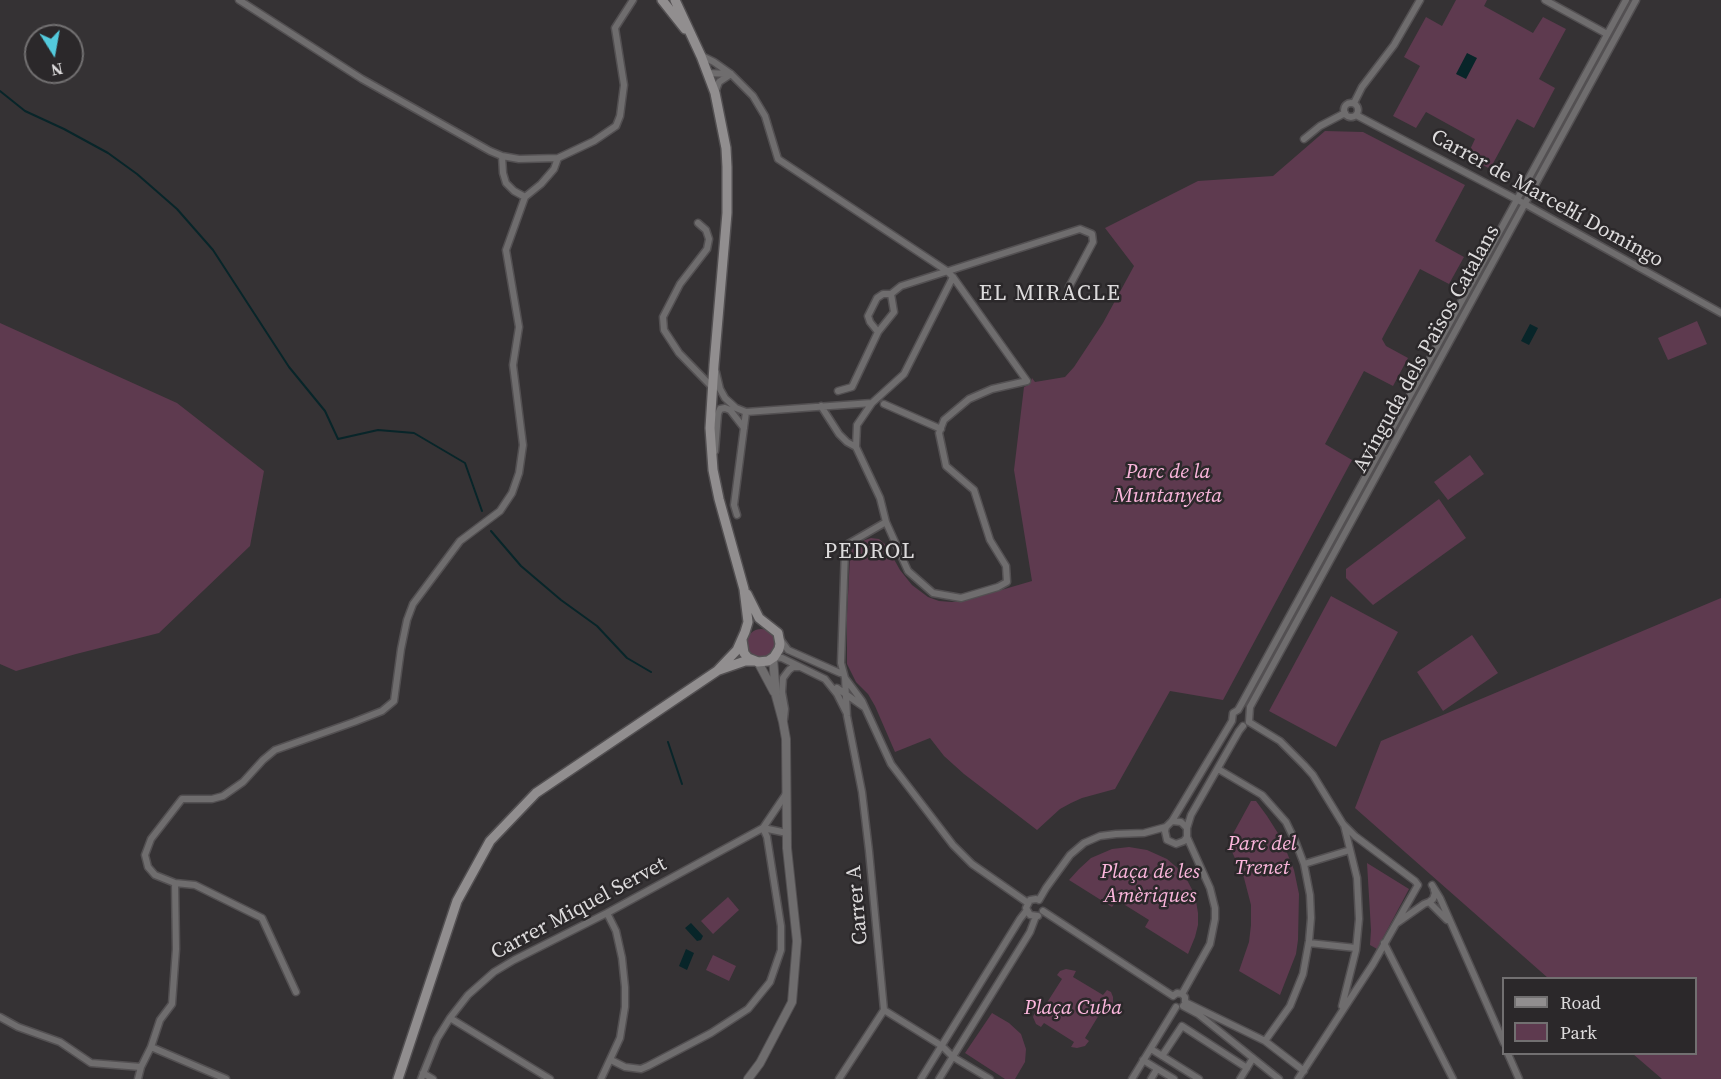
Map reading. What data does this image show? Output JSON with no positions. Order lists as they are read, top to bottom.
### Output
{
  "streets": {
    "street": [
      "Carrer de Marcel·lí Domingo",
      "Avinguda dels Països Catalans",
      "Carrer A",
      "Carrer Miquel Servet"
    ]
  },
  "crossings": [
    ["Carrer de Marcel·lí Domingo", "Avinguda dels Països Catalans"]
  ],
  "districts": ["EL MIRACLE", "PEDROL"],
  "parks": [
    "Parc de la Muntanyeta",
    "Parc del Trenet",
    "Plaça de les Amèriques",
    "Plaça Cuba"
  ],
  "legend": ["Road", "Park"],
  "north": "bottom"
}
